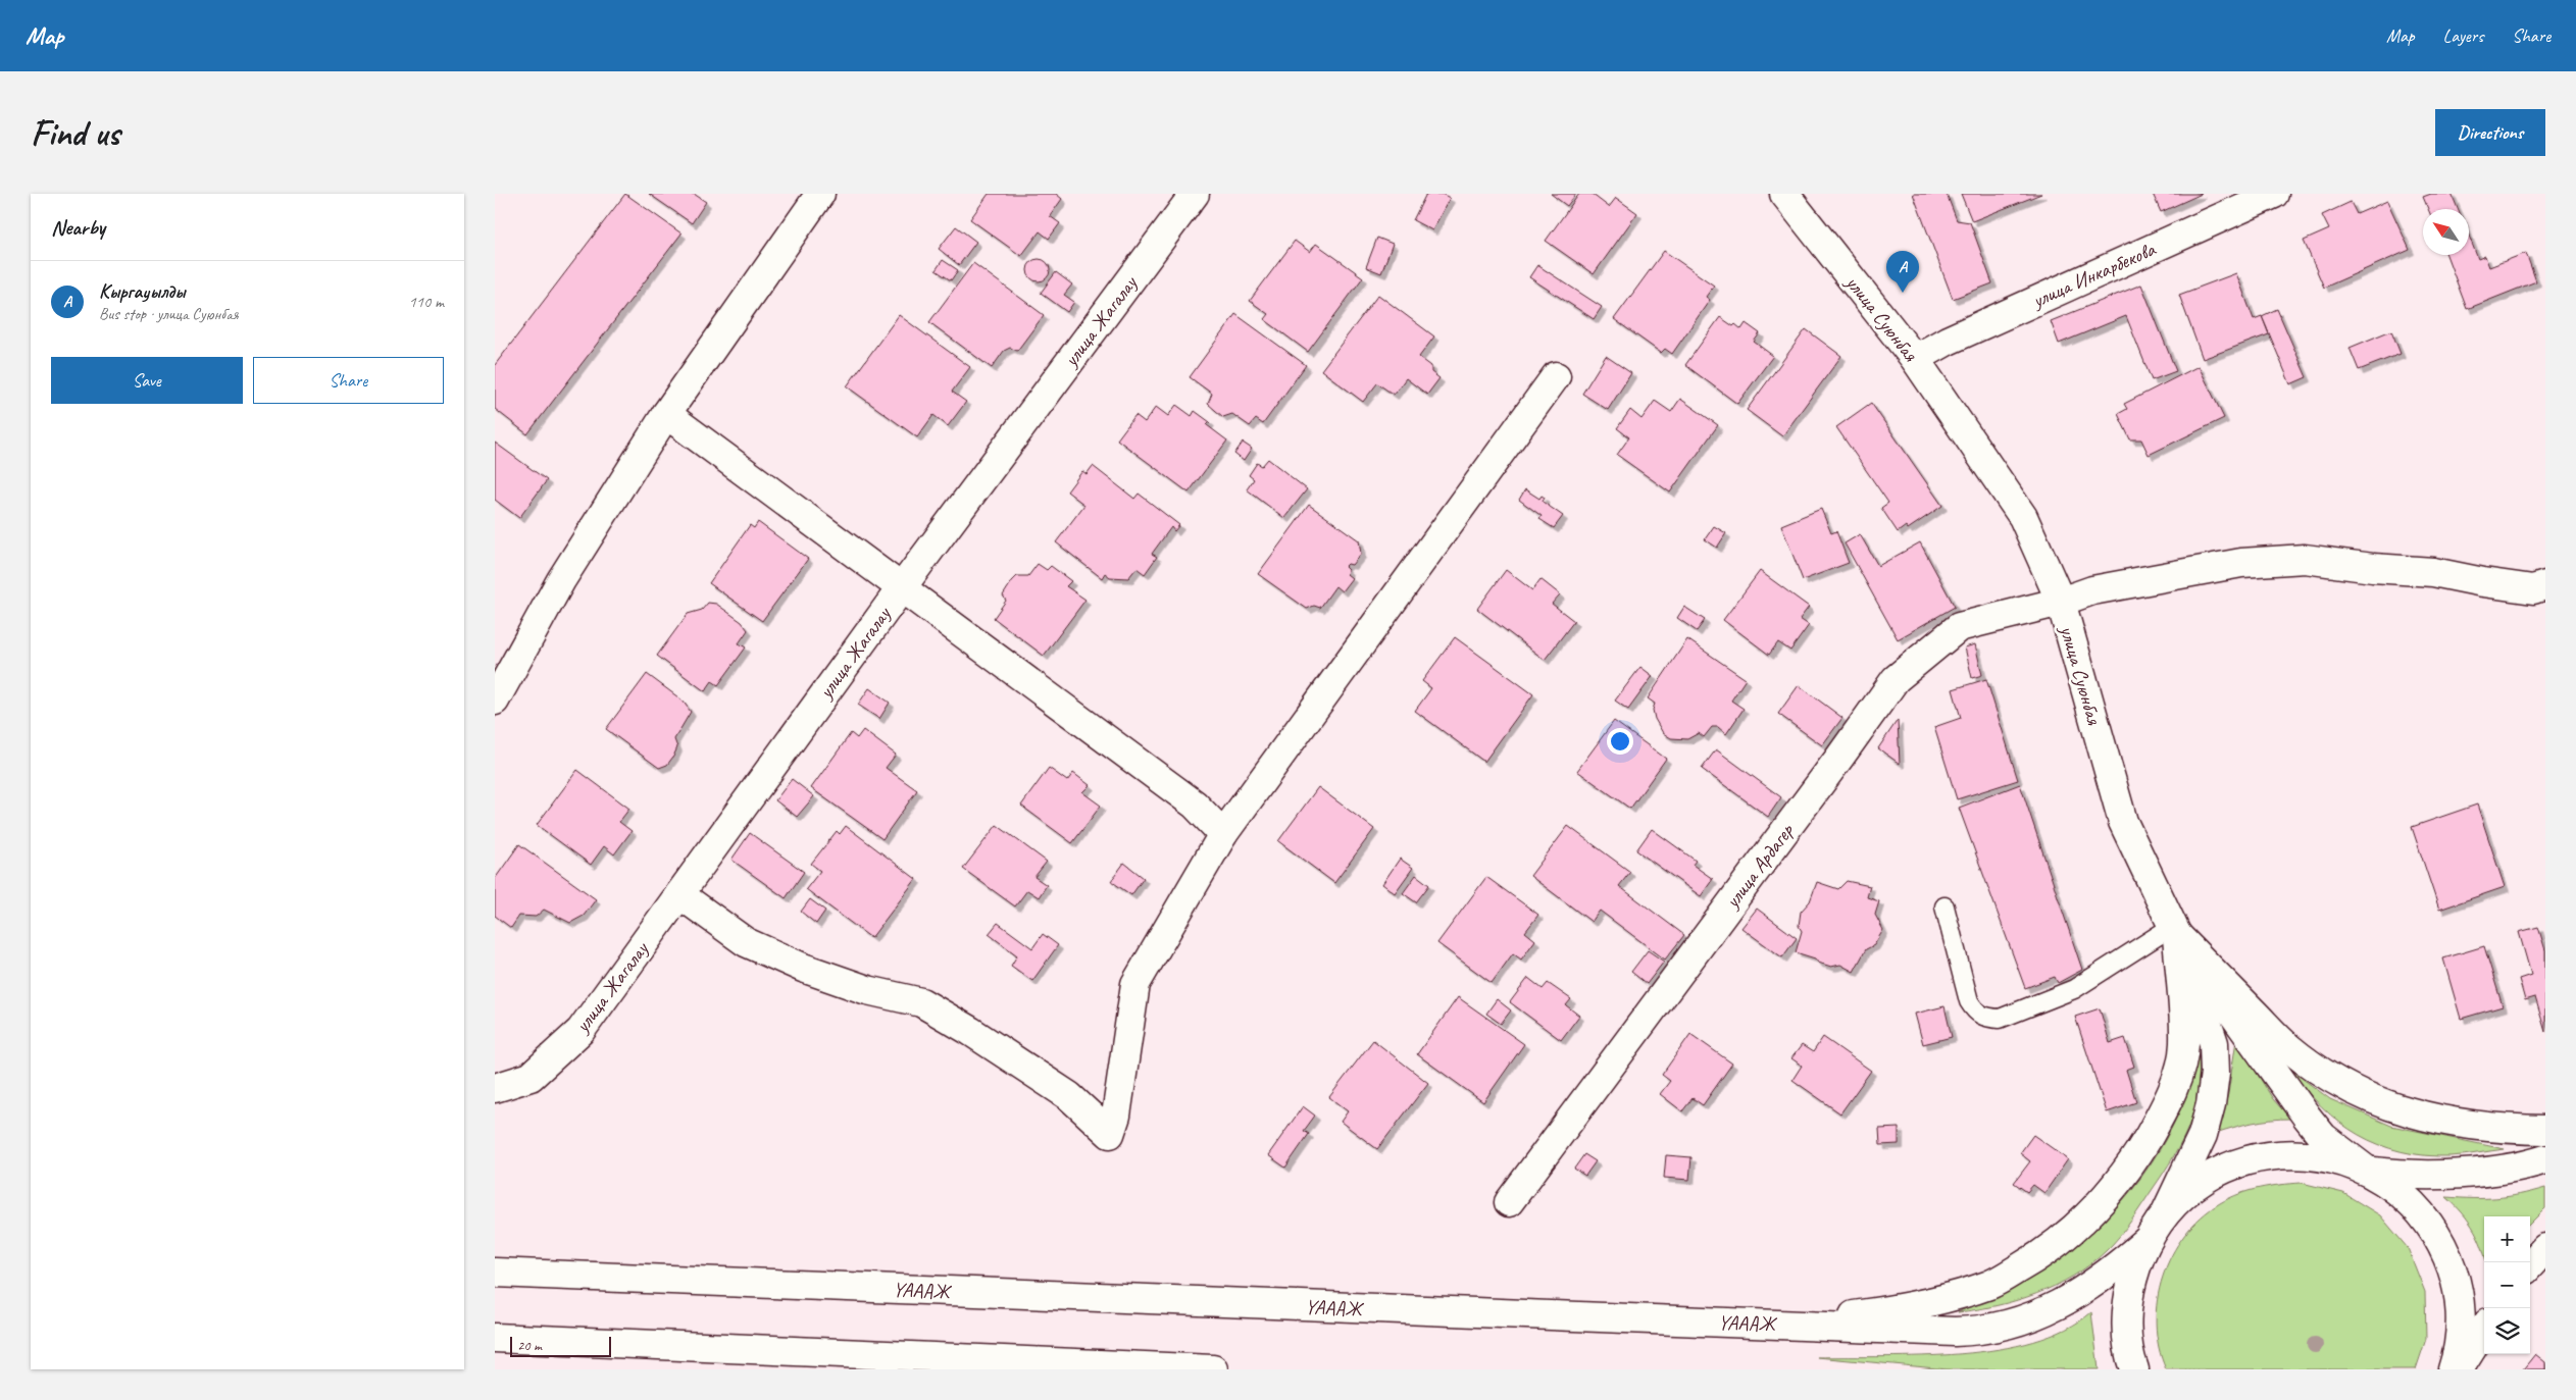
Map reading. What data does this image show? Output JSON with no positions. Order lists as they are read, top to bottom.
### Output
{
  "streets": {
    "main road": [
      "улица Инкарбекова",
      "улица Суюнбая",
      "улица Жагалау",
      "улица Ардагер",
      "ҮАААЖ"
    ]
  },
  "crossings": [
    ["улица Инкарбекова", "улица Суюнбая"],
    ["улица Суюнбая", "улица Ардагер"]
  ],
  "scale_bar": "20 m",
  "north": "top left",
  "page": {
    "header": "Map",
    "nav": ["Map", "Layers", "Share"],
    "buttons": [
      "Directions",
      ["Save", "Share"]
    ],
    "title": "Find us",
    "heading": "Nearby",
    "pins": "A",
    "list": [
      {
        "mark": "A",
        "name": "Кыргауылды",
        "note": "Bus stop · улица Суюнбая",
        "value": "110 m"
      }
    ],
    "map_buttons": ["+", "−"],
    "scale": "20 m"
  }
}
